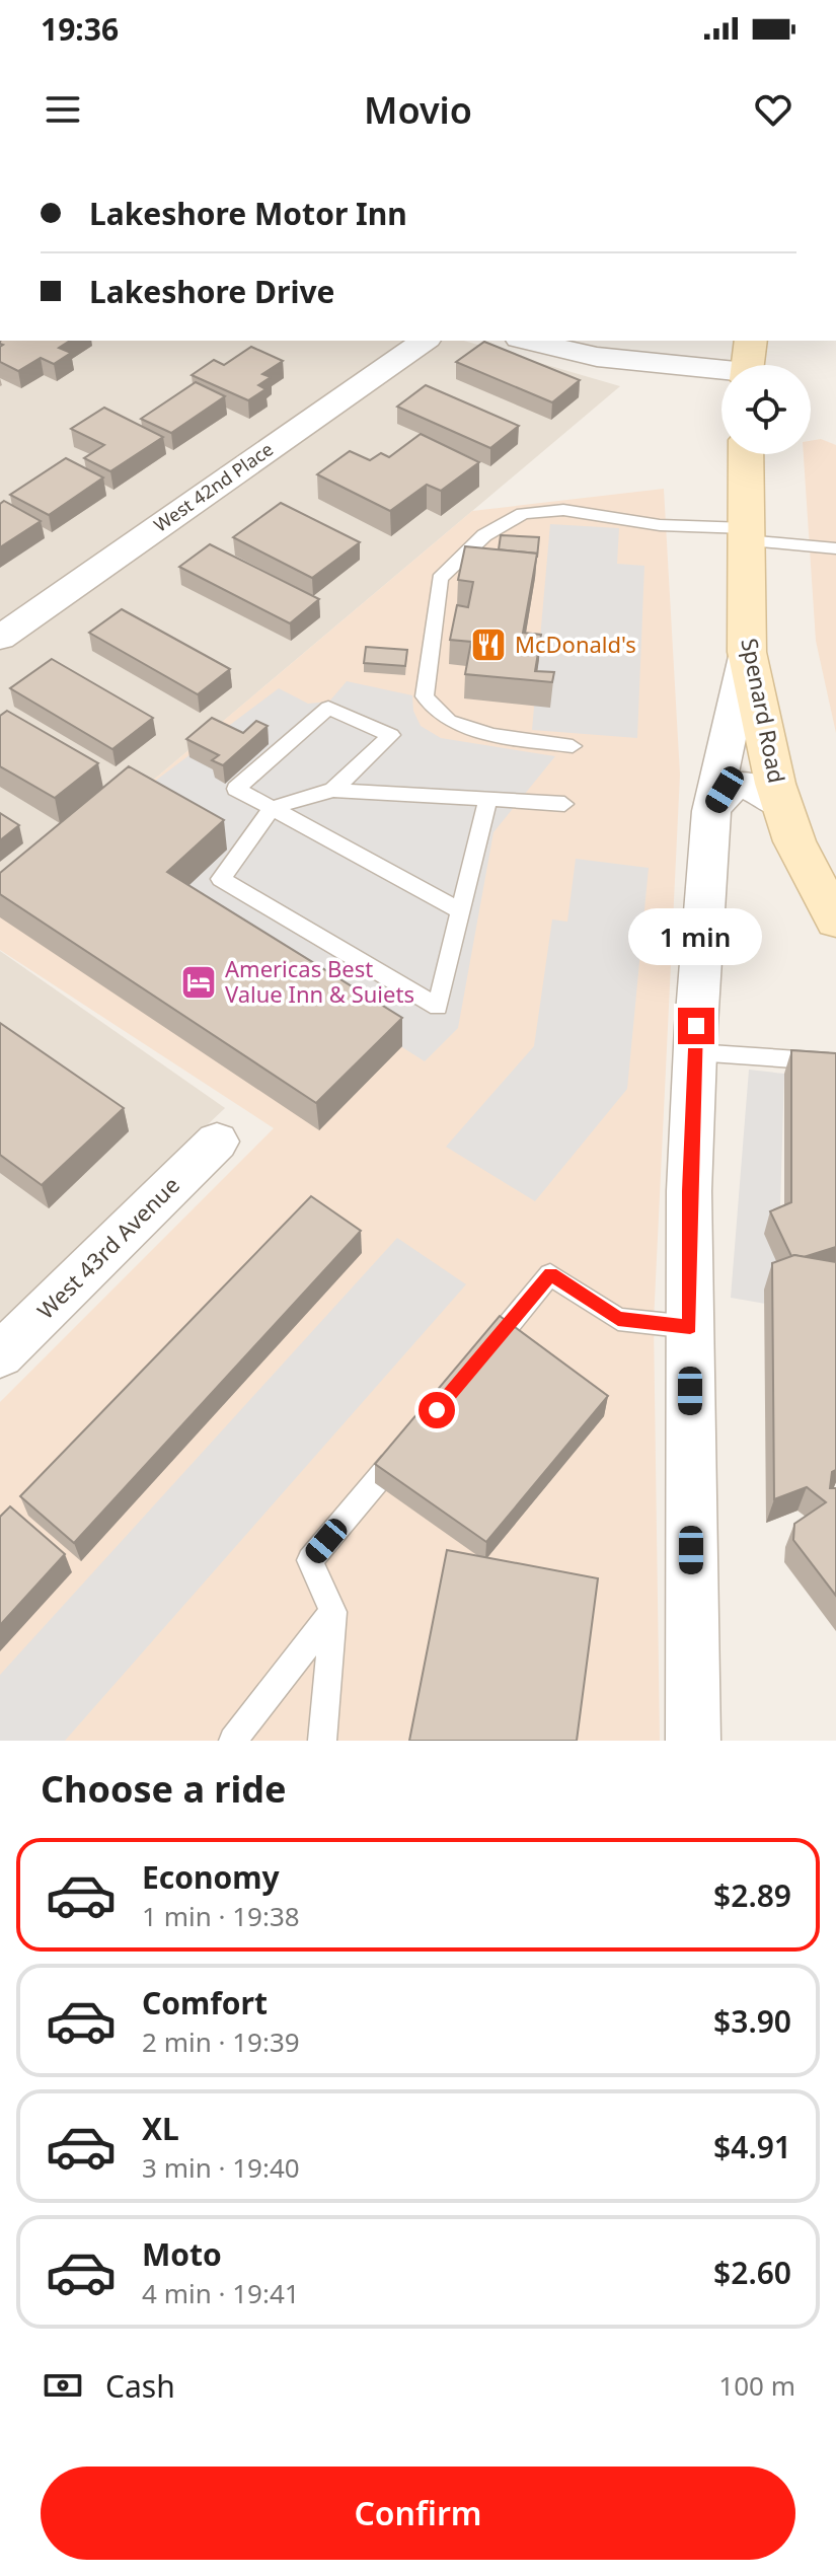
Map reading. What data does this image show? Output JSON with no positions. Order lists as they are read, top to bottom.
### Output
{
  "streets": {
    "main road": ["Spenard Road"],
    "street": ["West 42nd Place", "West 43rd Avenue"]
  },
  "places": {
    "restaurant": ["McDonald's"],
    "hotel": ["Americas Best Value Inn & Suiets"]
  },
  "page": {
    "status": "19:36",
    "header": "Movio",
    "banner": ["Lakeshore Motor Inn", "Lakeshore Drive"],
    "bubble": "1 min",
    "heading": "Choose a ride",
    "list": [
      {
        "name": "Economy",
        "note": "1 min · 19:38",
        "value": "$2.89"
      },
      {
        "name": "Comfort",
        "note": "2 min · 19:39",
        "value": "$3.90"
      },
      {
        "name": "XL",
        "note": "3 min · 19:40",
        "value": "$4.91"
      },
      {
        "name": "Moto",
        "note": "4 min · 19:41",
        "value": "$2.60"
      }
    ],
    "pay": ["Cash", "100 m"],
    "buttons": "Confirm"
  }
}
